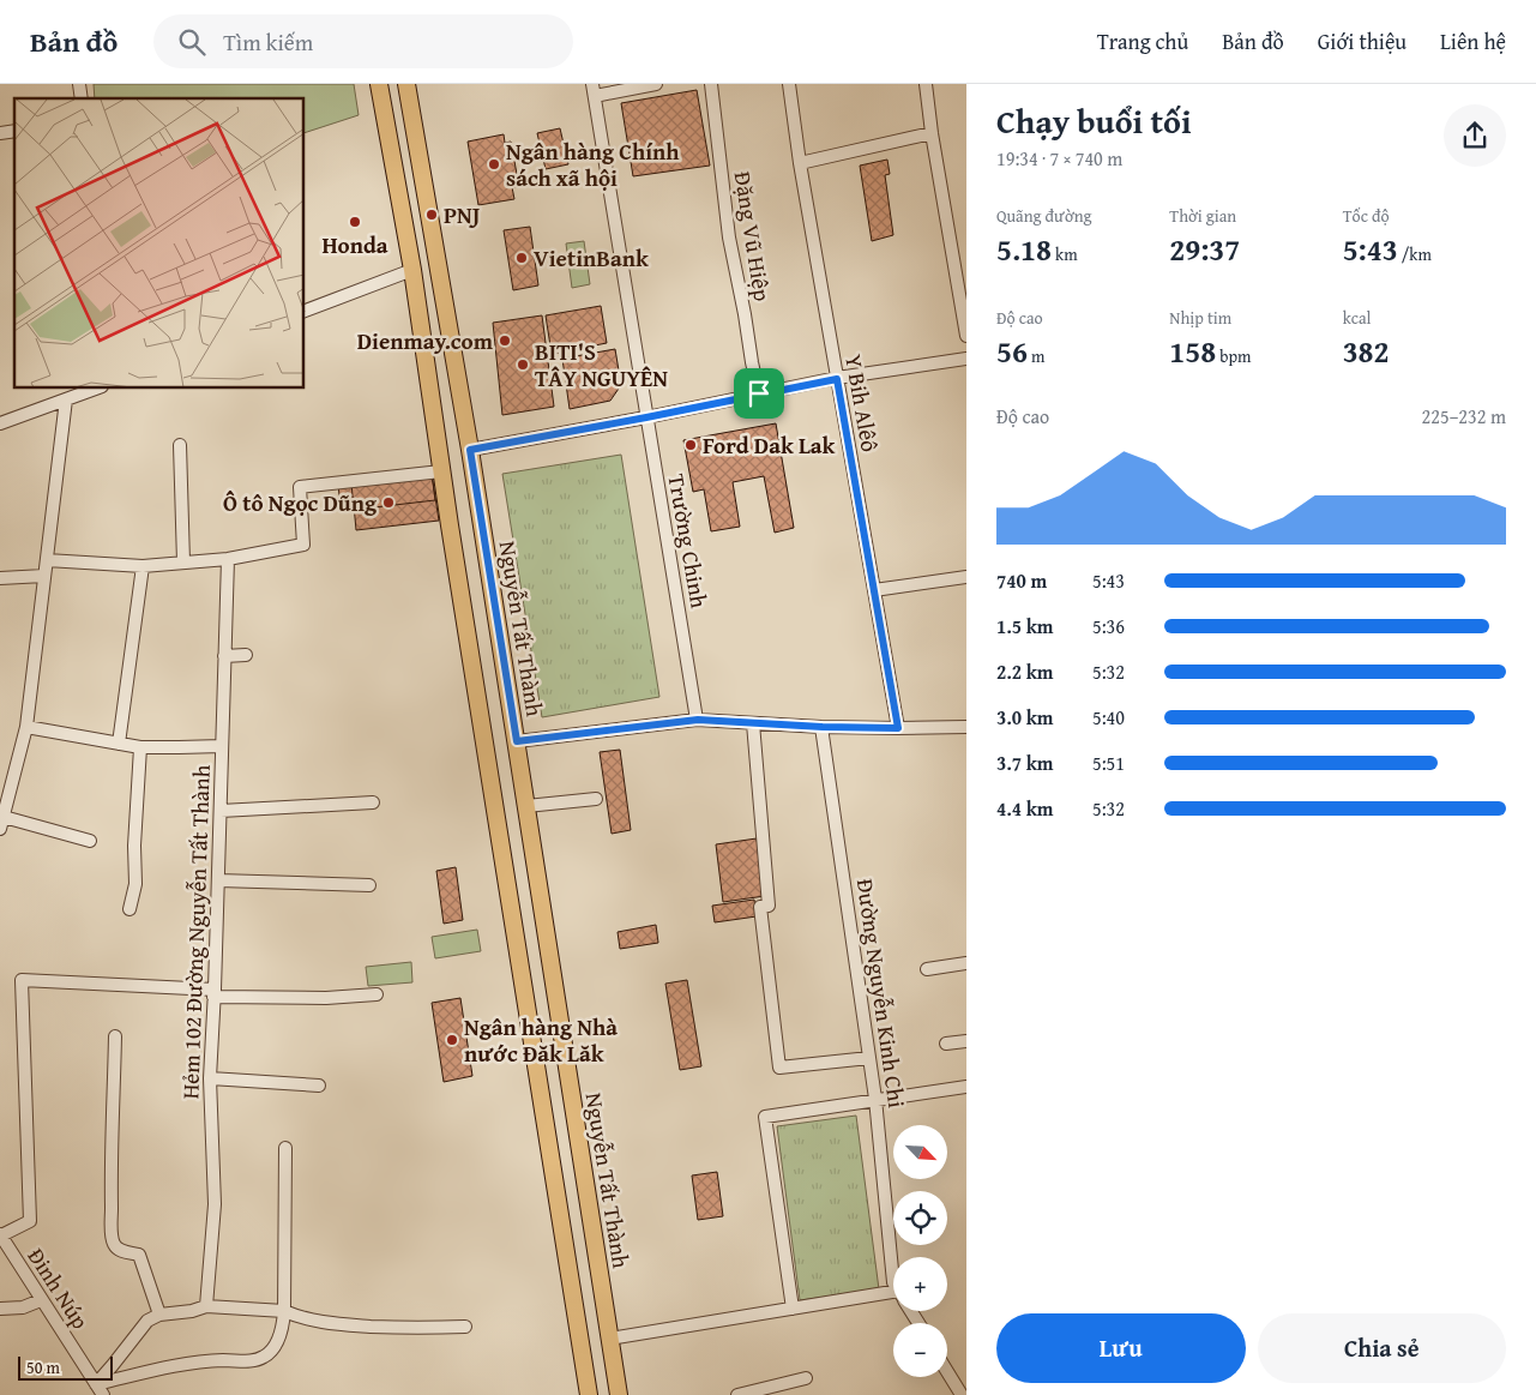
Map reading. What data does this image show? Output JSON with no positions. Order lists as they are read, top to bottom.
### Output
{
  "streets": {
    "main road": ["Nguyễn Tất Thành"],
    "street": [
      "Đặng Vũ Hiệp",
      "Y Bih Alêô",
      "Trường Chinh",
      "Hẻm 102 Đường Nguyễn Tất Thành",
      "Đường Nguyễn Kinh Chi",
      "Đinh Núp"
    ]
  },
  "places": [
    "Ngân hàng Chính sách xã hội",
    "PNJ",
    "Honda",
    "VietinBank",
    "Dienmay.com",
    "BITI'S TÂY NGUYÊN",
    "Ford Dak Lak",
    "Ô tô Ngọc Dũng",
    "Ngân hàng Nhà nước Đăk Lăk"
  ],
  "scale_bar": "50 m",
  "north": "bottom right",
  "page": {
    "header": "Bản đồ",
    "search": "Tìm kiếm",
    "nav": [
      "Trang chủ",
      "Bản đồ",
      "Giới thiệu",
      "Liên hệ"
    ],
    "heading": ["Chạy buổi tối", "19:34 · 7 × 740 m"],
    "stats": [
      ["Quãng đường", "5.18 km"],
      ["Thời gian", "29:37"],
      ["Tốc độ", "5:43 /km"],
      ["Độ cao", "56 m"],
      ["Nhịp tim", "158 bpm"],
      ["kcal", "382"]
    ],
    "chart": ["Độ cao", "225–232 m"],
    "list": [
      {
        "name": "740 m",
        "note": "5:43"
      },
      {
        "name": "1.5 km",
        "note": "5:36"
      },
      {
        "name": "2.2 km",
        "note": "5:32"
      },
      {
        "name": "3.0 km",
        "note": "5:40"
      },
      {
        "name": "3.7 km",
        "note": "5:51"
      },
      {
        "name": "4.4 km",
        "note": "5:32"
      }
    ],
    "map_buttons": ["+", "−"],
    "buttons": ["Lưu", "Chia sẻ"],
    "scale": "50 m"
  }
}
